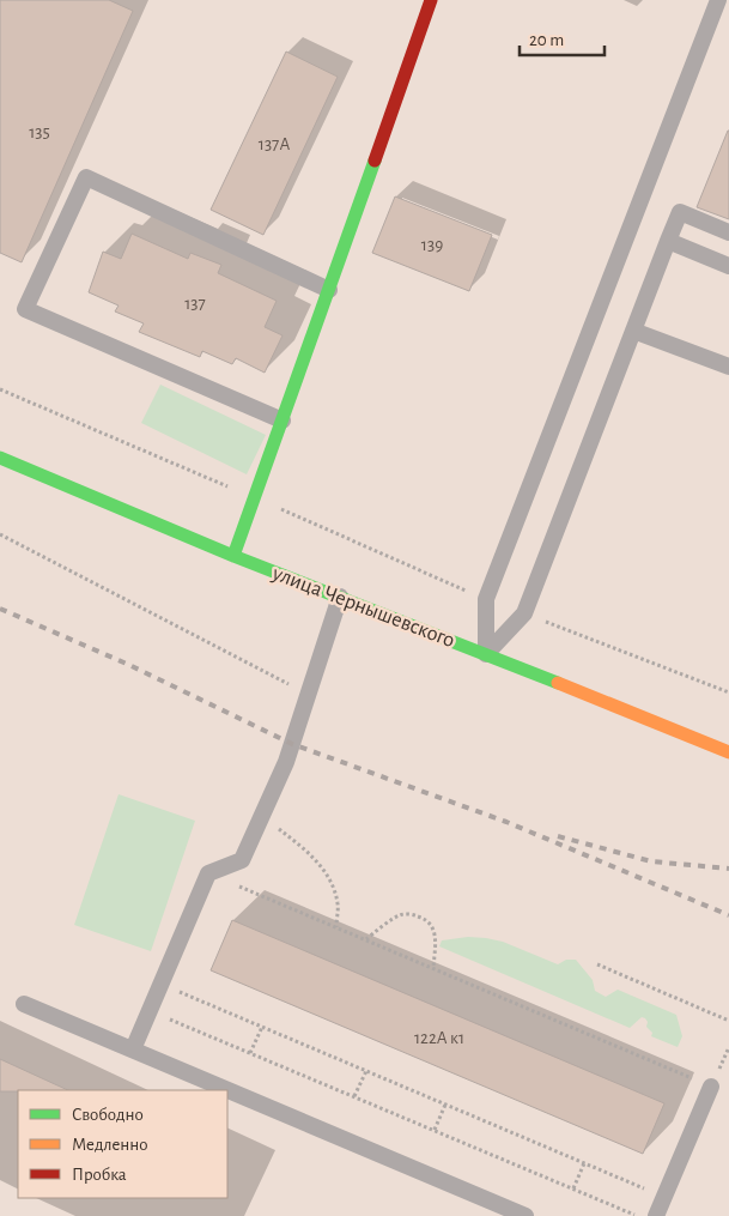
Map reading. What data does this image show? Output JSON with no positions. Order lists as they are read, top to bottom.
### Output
{
  "streets": {
    "main road": ["улица Чернышевского"]
  },
  "house_numbers": [
    "135",
    "137А",
    "139",
    "137",
    "122А к1"
  ],
  "legend": ["Свободно", "Медленно", "Пробка"],
  "scale_bar": "20 m"
}
